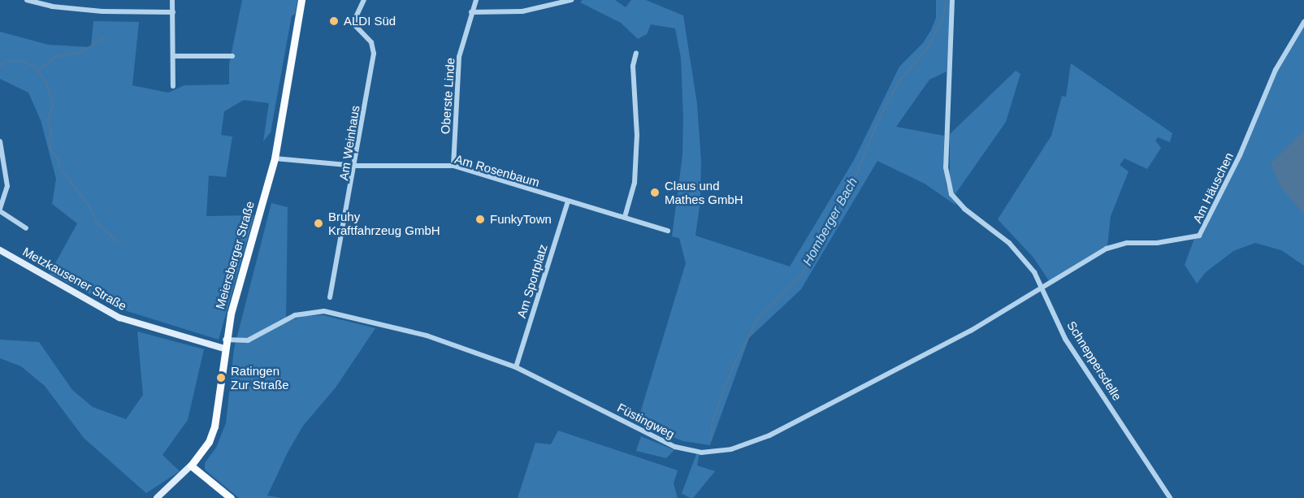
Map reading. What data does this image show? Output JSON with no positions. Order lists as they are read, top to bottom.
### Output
{
  "streets": {
    "main road": ["Meiersberger Straße", "Metzkausener Straße"],
    "street": [
      "Oberste Linde",
      "Am Weinhaus",
      "Am Rosenbaum",
      "Am Häuschen",
      "Am Sportplatz",
      "Schneppersdelle",
      "Füstingweg"
    ]
  },
  "crossings": [
    ["Oberste Linde", "Am Rosenbaum"],
    ["Am Weinhaus", "Am Rosenbaum"],
    ["Am Rosenbaum", "Meiersberger Straße"],
    ["Am Rosenbaum", "Am Sportplatz"],
    ["Am Häuschen", "Schneppersdelle"],
    ["Am Häuschen", "Füstingweg"],
    ["Meiersberger Straße", "Metzkausener Straße"],
    ["Meiersberger Straße", "Füstingweg"],
    ["Am Sportplatz", "Füstingweg"],
    ["Schneppersdelle", "Füstingweg"]
  ],
  "water": ["Homberger Bach"],
  "places": [
    "ALDI Süd",
    "Claus und Mathes GmbH",
    "FunkyTown",
    "Bruhy Kraftfahrzeug GmbH",
    "Ratingen Zur Straße"
  ]
}
